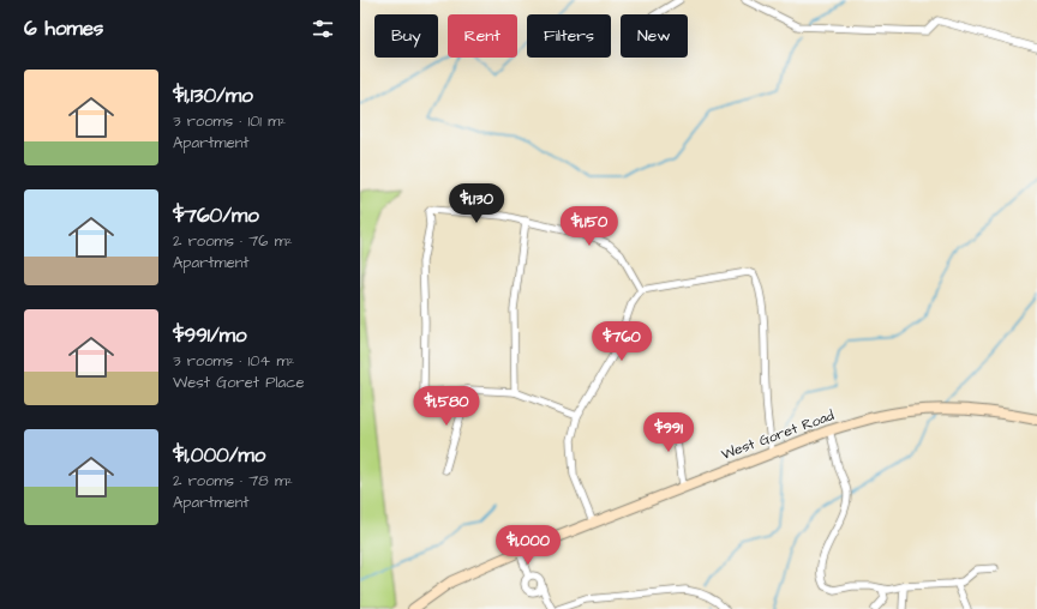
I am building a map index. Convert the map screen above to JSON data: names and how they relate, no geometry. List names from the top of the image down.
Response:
{
  "streets": {
    "street": ["West Goret Road"]
  },
  "page": {
    "heading": "6 homes",
    "chip": [
      "Buy",
      "Rent",
      "Filters",
      "New"
    ],
    "list": [
      {
        "name": "$1,130/mo",
        "note": "3 rooms · 101 m² · Apartment"
      },
      {
        "name": "$760/mo",
        "note": "2 rooms · 76 m² · Apartment"
      },
      {
        "name": "$991/mo",
        "note": "3 rooms · 104 m² · West Goret Place"
      },
      {
        "name": "$1,000/mo",
        "note": "2 rooms · 78 m² · Apartment"
      }
    ],
    "price": [
      "$1,130",
      "$1,150",
      "$760",
      "$1,580",
      "$991",
      "$1,000"
    ]
  }
}
